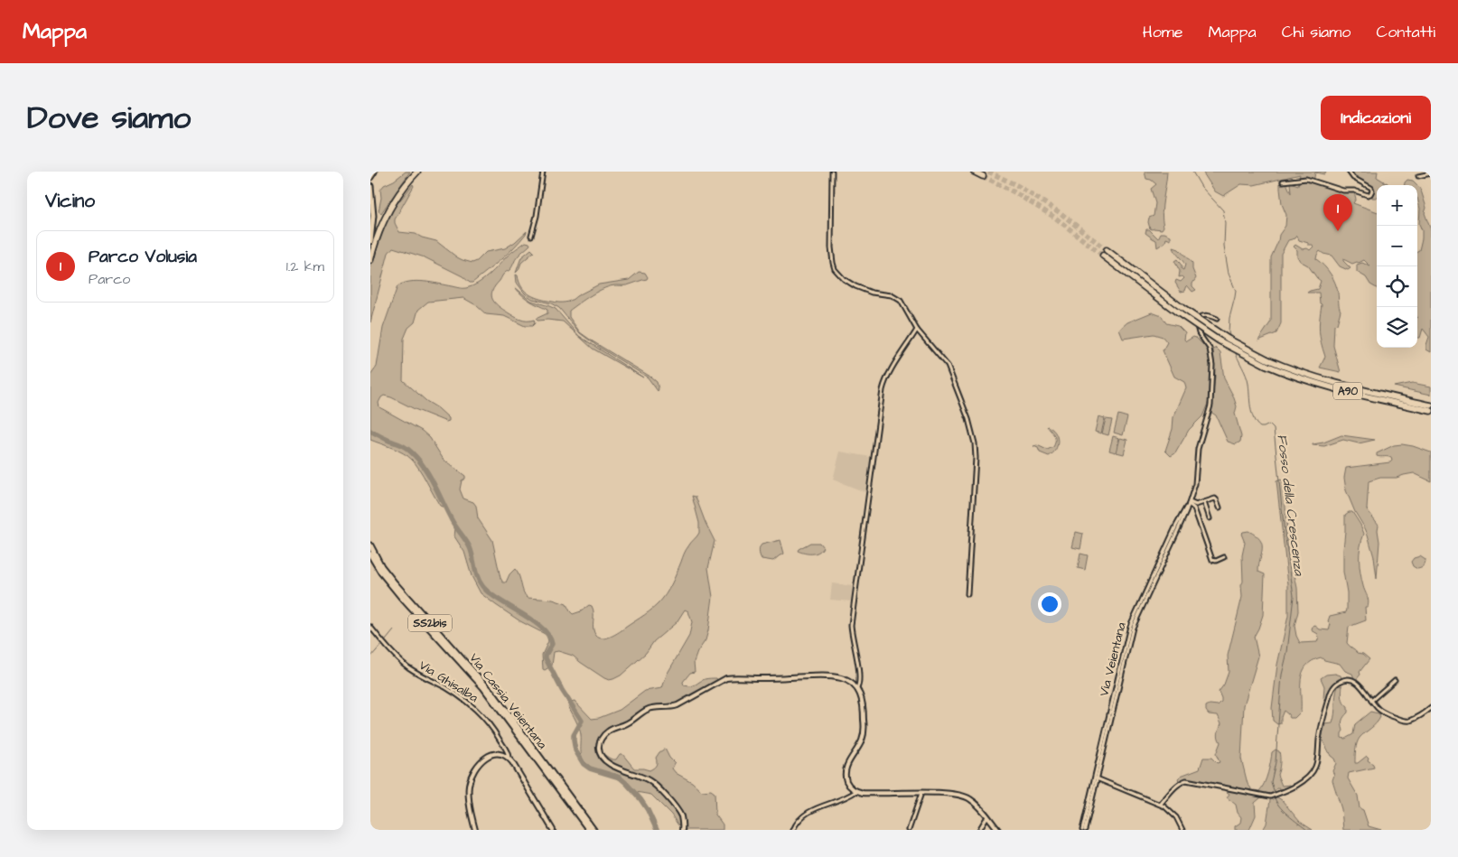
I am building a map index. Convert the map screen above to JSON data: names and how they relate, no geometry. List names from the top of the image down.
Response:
{
  "streets": {
    "highway": ["A90", "SS2bis", "Via Cassia Veientana"],
    "street": ["Via Veientana", "Via Ghisalba"]
  },
  "water": ["Fosso della Crescenza"],
  "page": {
    "header": "Mappa",
    "nav": [
      "Home",
      "Mappa",
      "Chi siamo",
      "Contatti"
    ],
    "title": "Dove siamo",
    "buttons": "Indicazioni",
    "heading": "Vicino",
    "map_buttons": ["+", "−"],
    "pins": "1",
    "list": [
      {
        "mark": "1",
        "name": "Parco Volusia",
        "note": "Parco",
        "value": "1.2 km"
      }
    ]
  }
}
